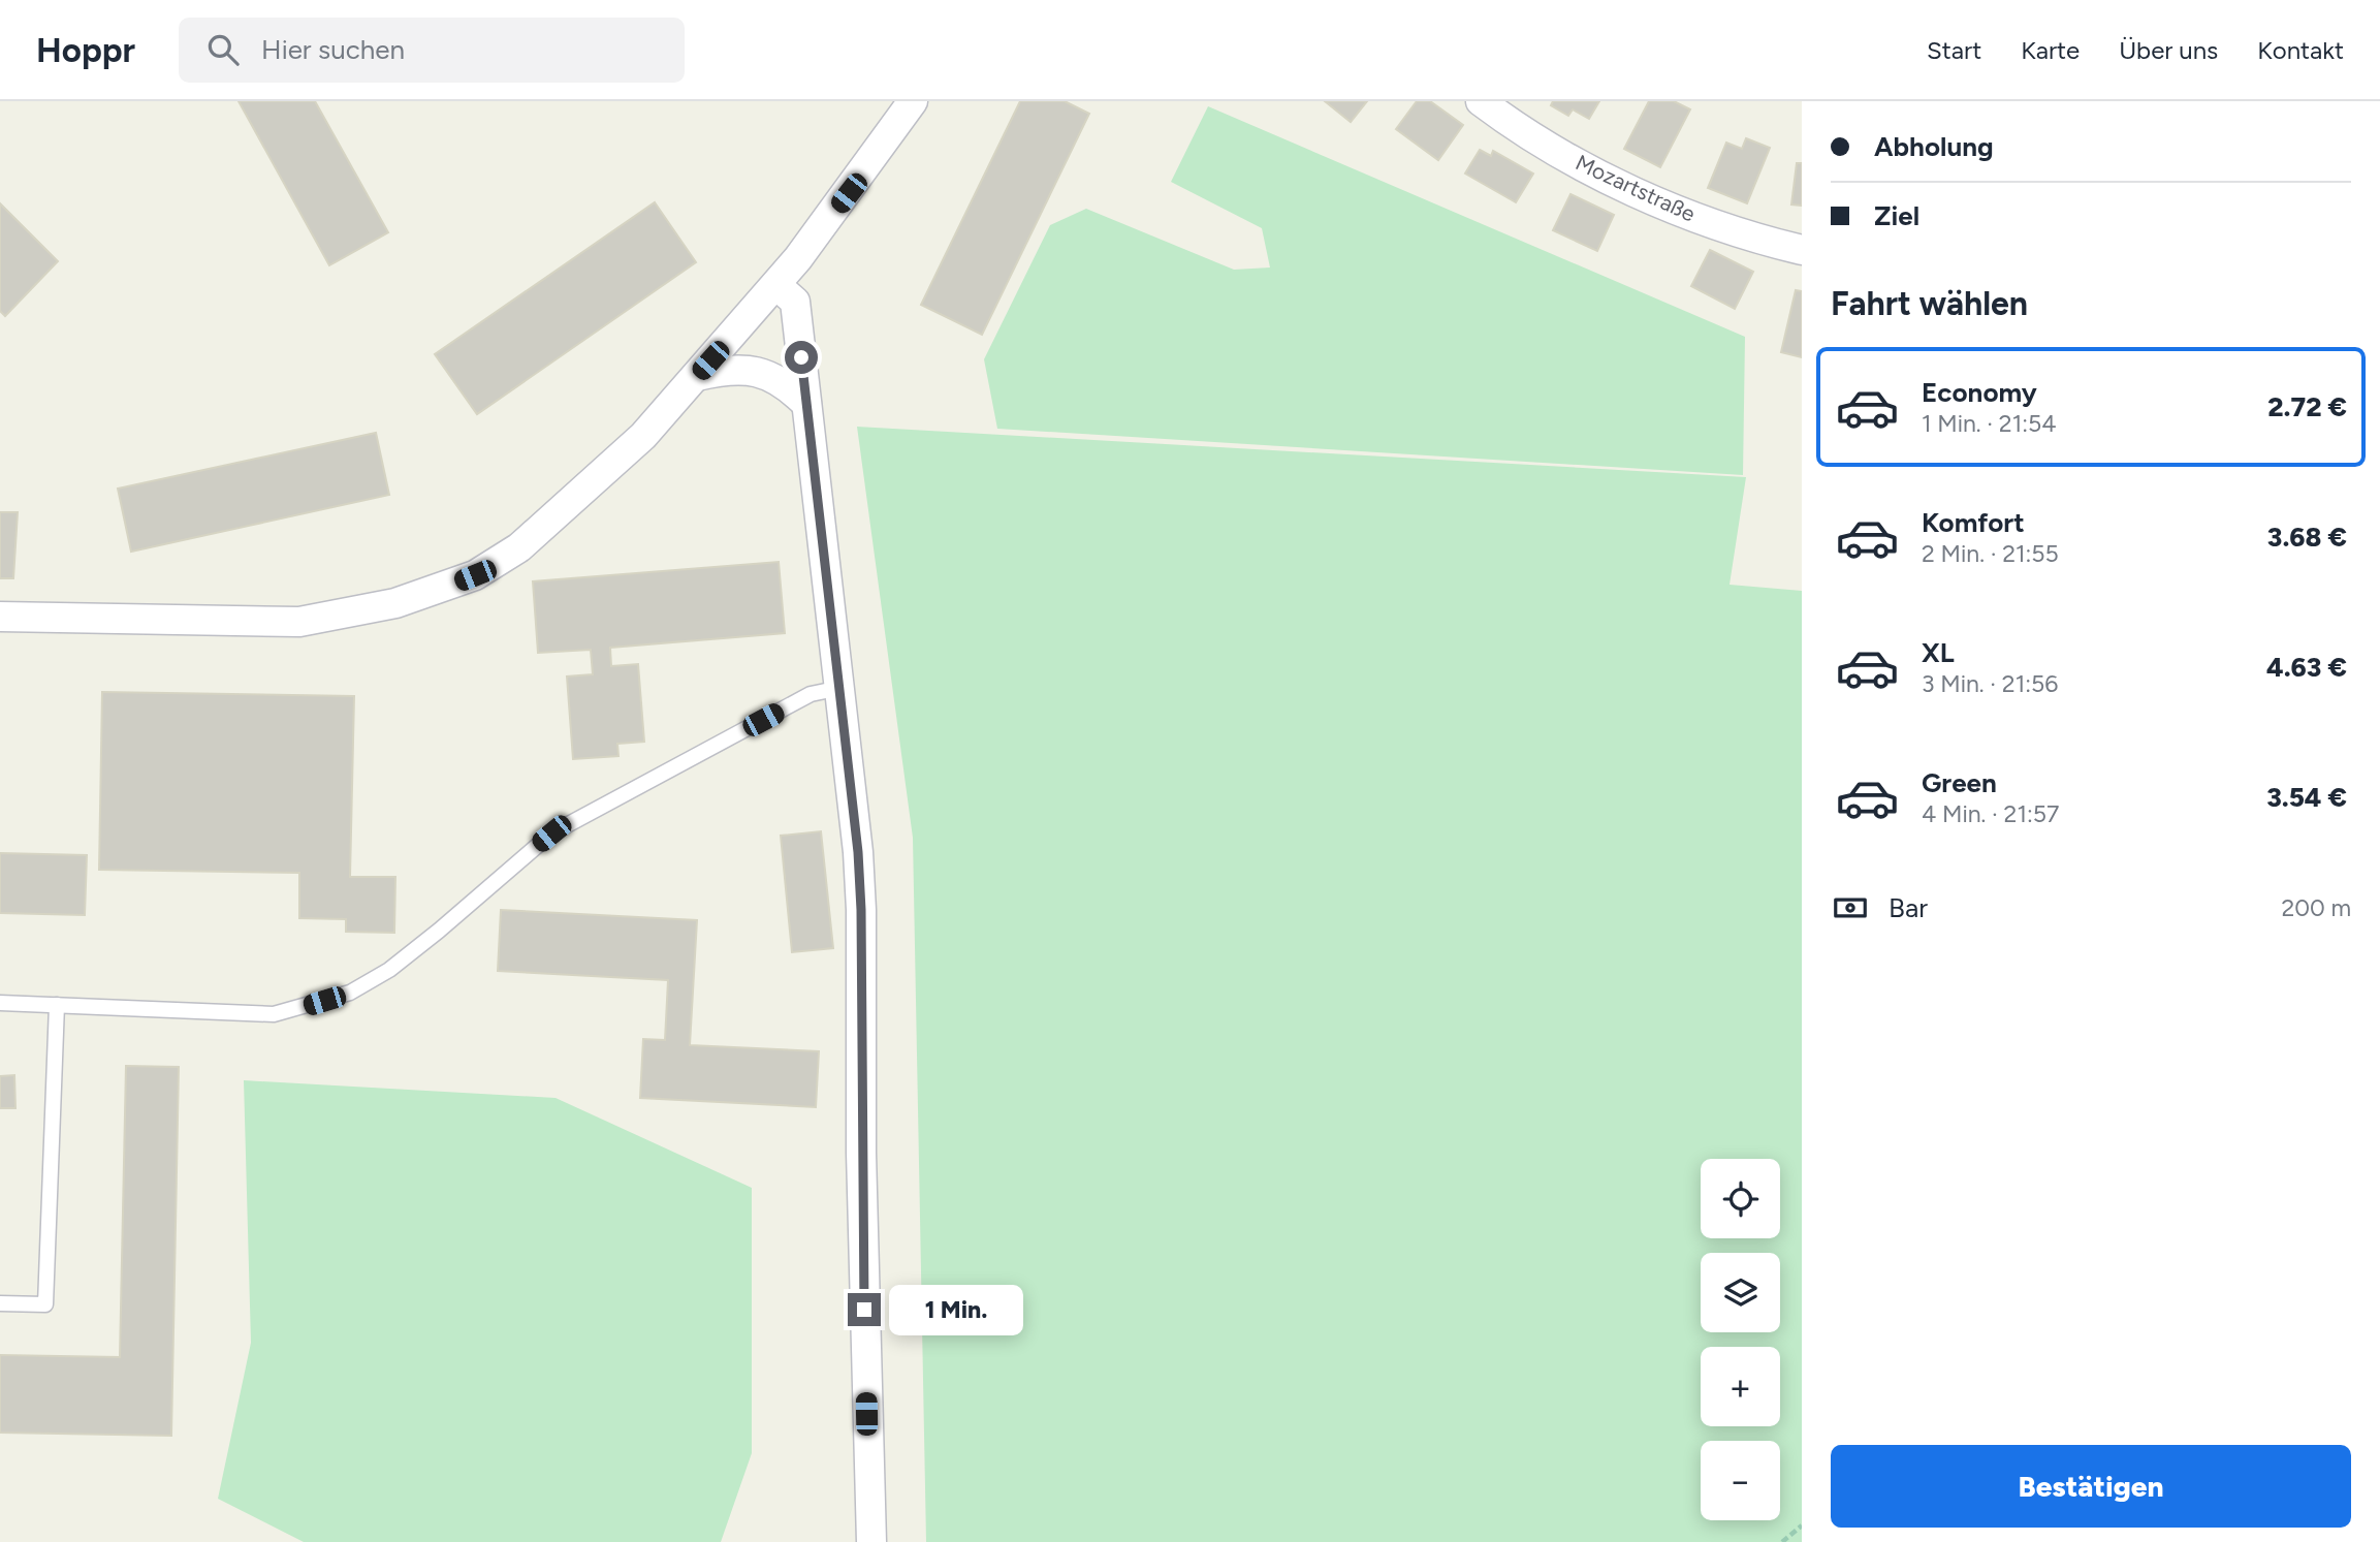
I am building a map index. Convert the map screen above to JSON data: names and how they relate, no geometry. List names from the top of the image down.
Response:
{
  "streets": {
    "street": ["Mozartstraße"]
  },
  "page": {
    "header": "Hoppr",
    "search": "Hier suchen",
    "nav": [
      "Start",
      "Karte",
      "Über uns",
      "Kontakt"
    ],
    "banner": ["Abholung", "Ziel"],
    "heading": "Fahrt wählen",
    "list": [
      {
        "name": "Economy",
        "note": "1 Min. · 21:54",
        "value": "2.72 €"
      },
      {
        "name": "Komfort",
        "note": "2 Min. · 21:55",
        "value": "3.68 €"
      },
      {
        "name": "XL",
        "note": "3 Min. · 21:56",
        "value": "4.63 €"
      },
      {
        "name": "Green",
        "note": "4 Min. · 21:57",
        "value": "3.54 €"
      }
    ],
    "pay": ["Bar", "200 m"],
    "map_buttons": ["+", "−"],
    "bubble": "1 Min.",
    "buttons": "Bestätigen"
  }
}
